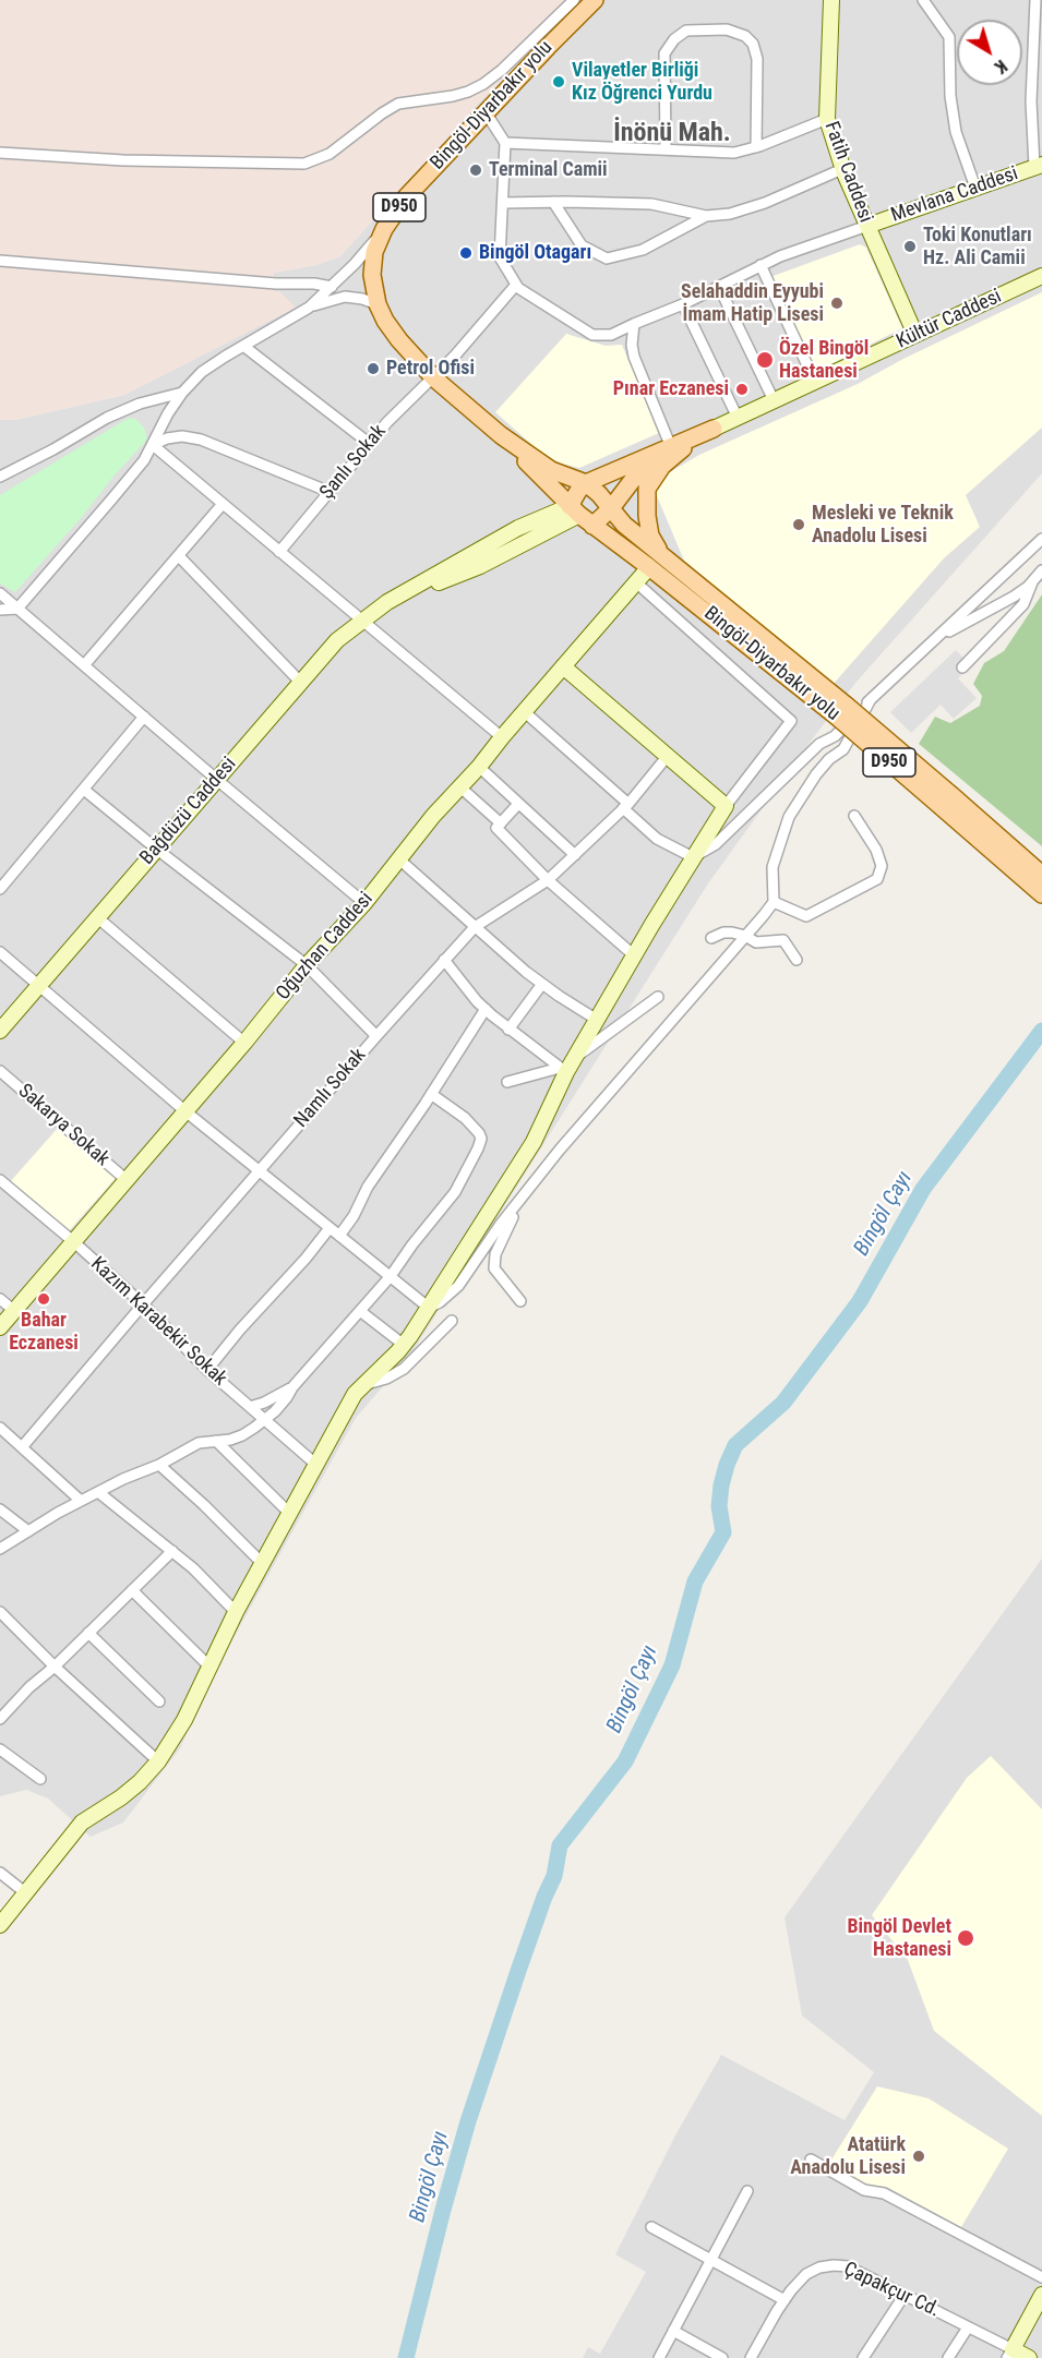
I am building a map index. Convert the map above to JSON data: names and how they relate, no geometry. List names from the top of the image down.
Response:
{
  "streets": {
    "main road": ["Bingöl-Diyarbakır yolu", "D950"],
    "street": [
      "Fatih Caddesi",
      "Mevlana Caddesi",
      "Kültür Caddesi",
      "Şanlı Sokak",
      "Bağdüzü Caddesi",
      "Oğuzhan Caddesi",
      "Namlı Sokak",
      "Sakarya Sokak",
      "Kazım Karabekir Sokak",
      "Çapakçur Cd."
    ]
  },
  "crossings": [
    ["Bingöl-Diyarbakır yolu", "Şanlı Sokak"],
    ["Bingöl-Diyarbakır yolu", "Bağdüzü Caddesi"],
    ["Bingöl-Diyarbakır yolu", "Oğuzhan Caddesi"],
    ["Fatih Caddesi", "Mevlana Caddesi"],
    ["Fatih Caddesi", "Kültür Caddesi"],
    ["Oğuzhan Caddesi", "Sakarya Sokak"],
    ["Oğuzhan Caddesi", "Kazım Karabekir Sokak"],
    ["Namlı Sokak", "Kazım Karabekir Sokak"]
  ],
  "districts": ["İnönü Mah."],
  "water": ["Bingöl Çayı"],
  "places": [
    "Vilayetler Birliği Kız Öğrenci Yurdu",
    "Terminal Camii",
    "Toki Konutları Hz. Ali Camii",
    "Bingöl Otagarı",
    "Selahaddin Eyyubi İmam Hatip Lisesi",
    "Özel Bingöl Hastanesi",
    "Petrol Ofisi",
    "Pınar Eczanesi",
    "Mesleki ve Teknik Anadolu Lisesi",
    "Bahar Eczanesi",
    "Bingöl Devlet Hastanesi",
    "Atatürk Anadolu Lisesi"
  ],
  "north": "bottom right"
}
